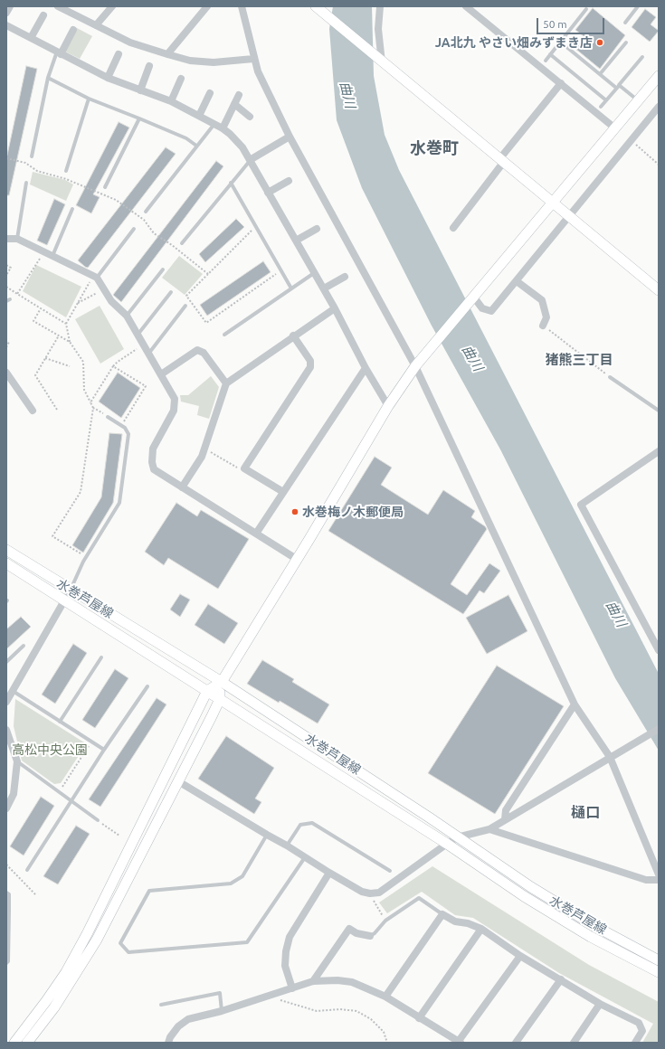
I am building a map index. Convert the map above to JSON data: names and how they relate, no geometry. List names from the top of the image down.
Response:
{
  "streets": {
    "street": ["水巻芦屋線"]
  },
  "districts": ["水巻町", "猪熊三丁目", "樋口"],
  "water": ["曲川"],
  "parks": ["高松中央公園"],
  "places": ["JA北九 やさい畑みずまき店", "水巻梅ノ木郵便局"],
  "scale_bar": "50 m"
}
